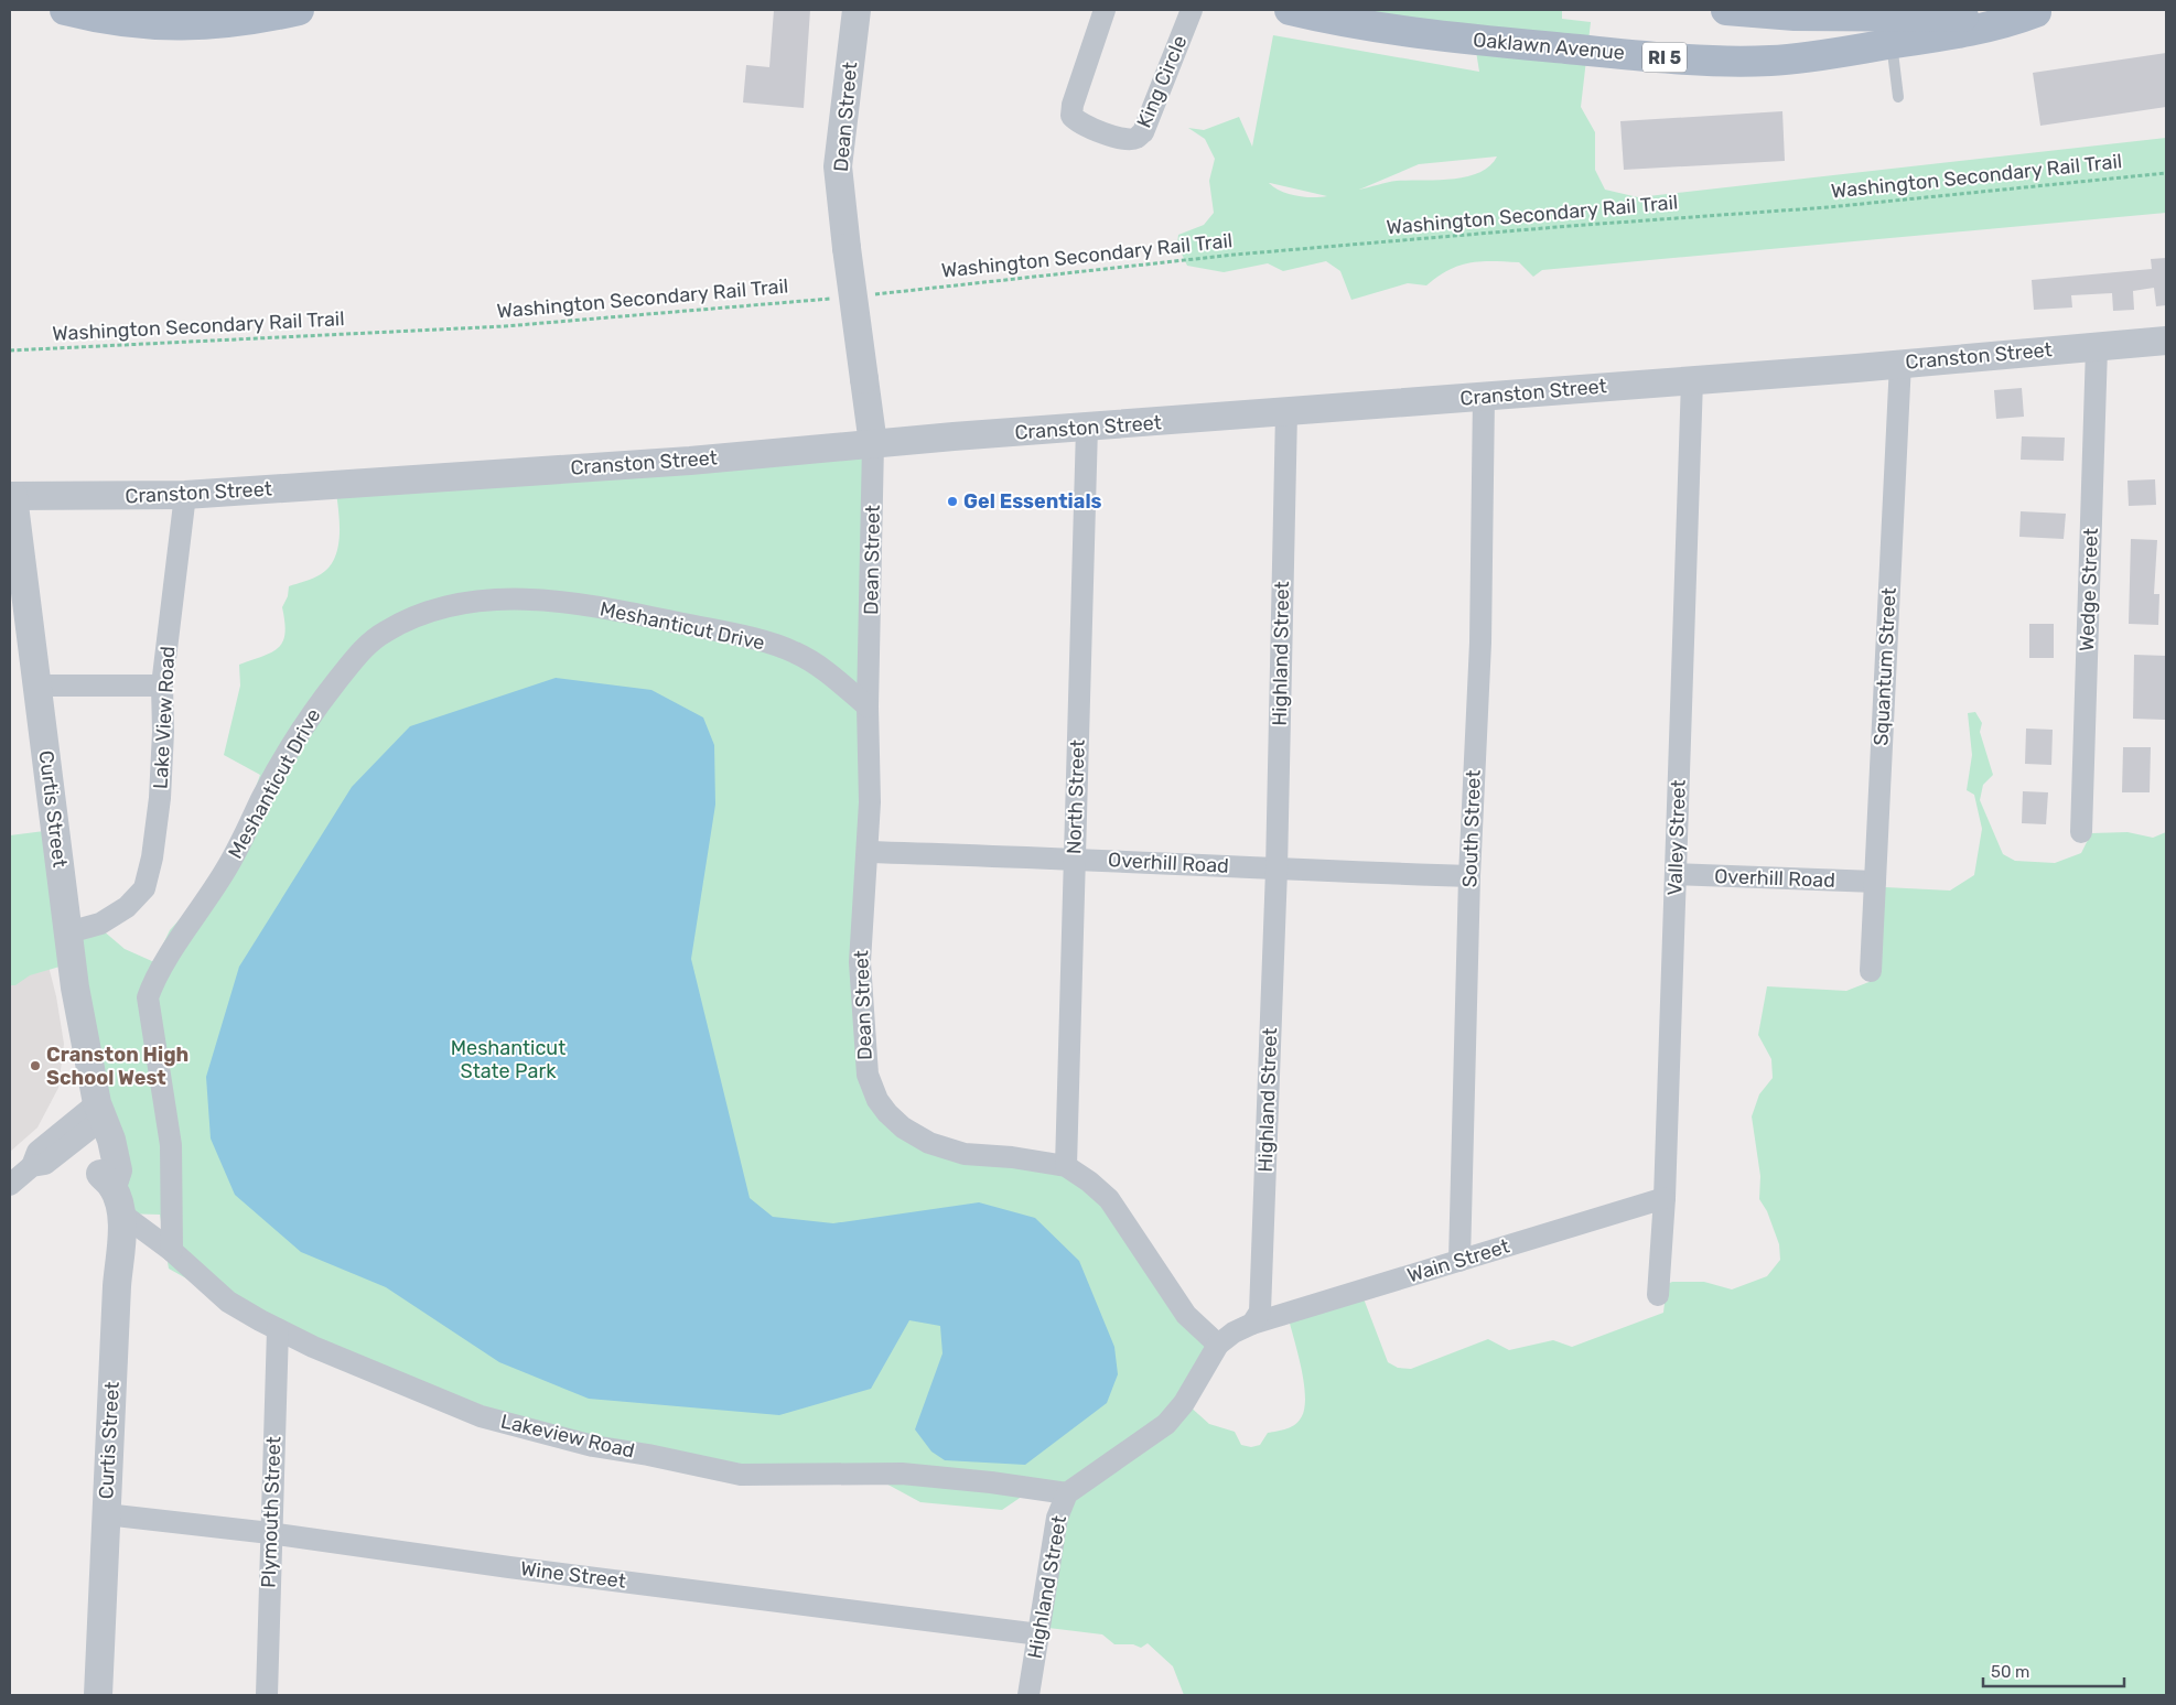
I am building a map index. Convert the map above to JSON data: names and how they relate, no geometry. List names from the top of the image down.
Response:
{
  "streets": {
    "main road": ["Oaklawn Avenue", "RI 5"],
    "street": [
      "King Circle",
      "Dean Street",
      "Cranston Street",
      "Wedge Street",
      "Meshanticut Drive",
      "Highland Street",
      "Squantum Street",
      "Lake View Road",
      "North Street",
      "Curtis Street",
      "South Street",
      "Valley Street",
      "Overhill Road",
      "Wain Street",
      "Lakeview Road",
      "Plymouth Street",
      "Wine Street"
    ],
    "path": ["Washington Secondary Rail Trail"]
  },
  "crossings": [
    ["Dean Street", "Cranston Street"],
    ["Dean Street", "Meshanticut Drive"],
    ["Dean Street", "North Street"],
    ["Dean Street", "Overhill Road"],
    ["Cranston Street", "Wedge Street"],
    ["Cranston Street", "Highland Street"],
    ["Cranston Street", "Squantum Street"],
    ["Cranston Street", "Lake View Road"],
    ["Cranston Street", "North Street"],
    ["Cranston Street", "Curtis Street"],
    ["Cranston Street", "South Street"],
    ["Cranston Street", "Valley Street"],
    ["Meshanticut Drive", "Lakeview Road"],
    ["Highland Street", "Overhill Road"],
    ["Highland Street", "Wain Street"],
    ["Highland Street", "Lakeview Road"],
    ["Highland Street", "Wine Street"],
    ["Squantum Street", "Overhill Road"],
    ["Lake View Road", "Curtis Street"],
    ["North Street", "Overhill Road"],
    ["Curtis Street", "Lakeview Road"],
    ["Curtis Street", "Wine Street"],
    ["South Street", "Overhill Road"],
    ["South Street", "Wain Street"],
    ["Valley Street", "Overhill Road"],
    ["Valley Street", "Wain Street"],
    ["Lakeview Road", "Plymouth Street"],
    ["Plymouth Street", "Wine Street"]
  ],
  "parks": ["Meshanticut State Park"],
  "places": ["Gel Essentials", "Cranston High School West"],
  "scale_bar": "50 m"
}
